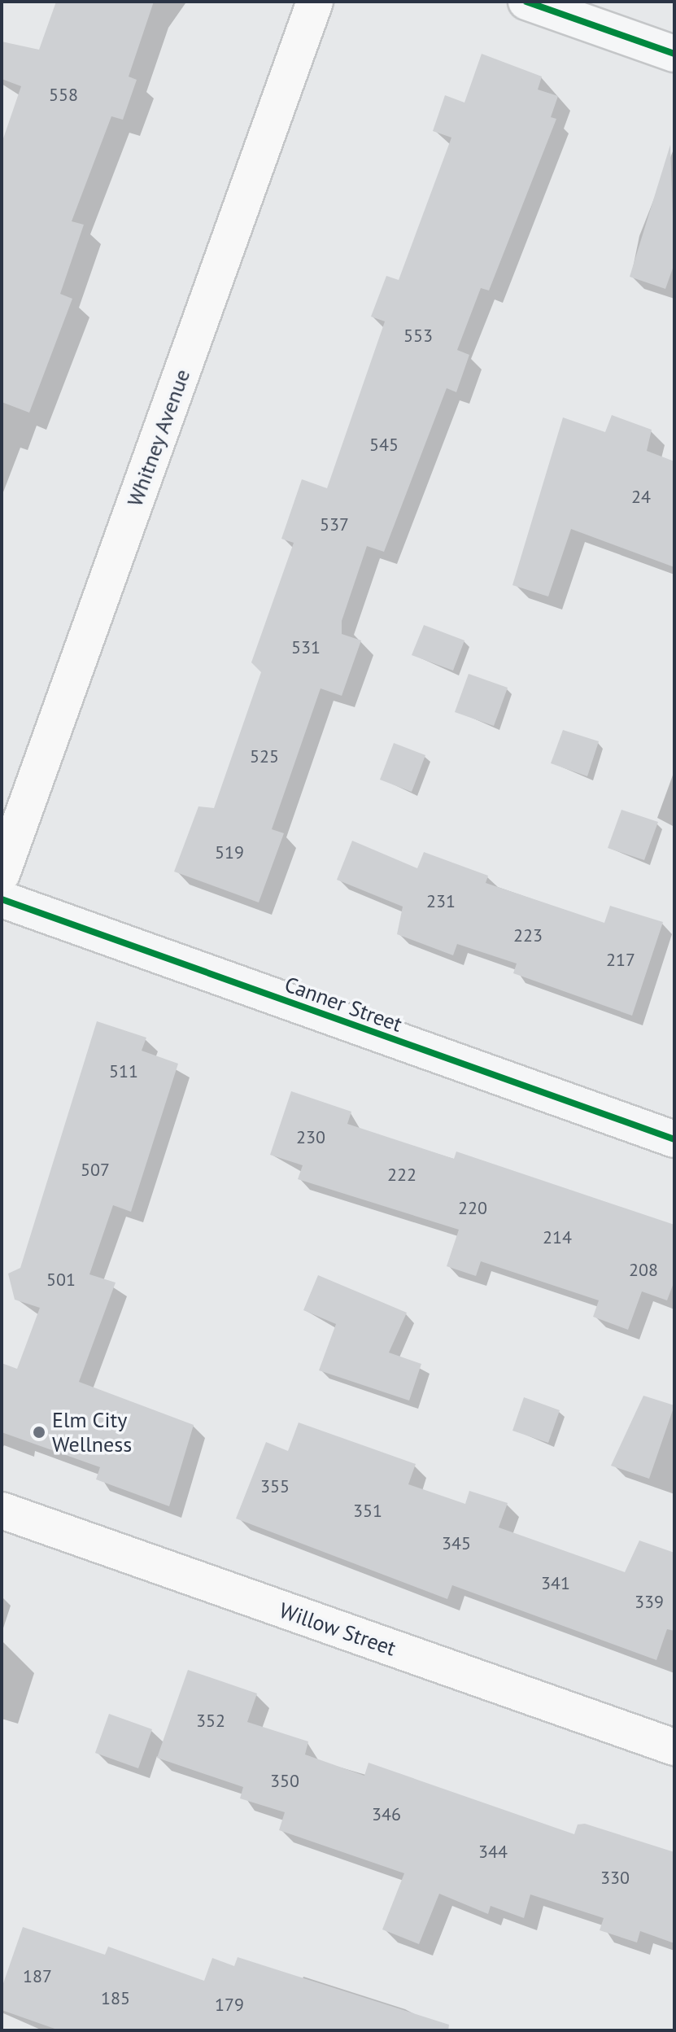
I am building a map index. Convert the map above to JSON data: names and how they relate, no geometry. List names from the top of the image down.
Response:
{
  "streets": {
    "main road": ["Whitney Avenue", "Willow Street"],
    "street": ["Canner Street"]
  },
  "places": ["Elm City Wellness"],
  "house_numbers": [
    "558",
    "553",
    "545",
    "24",
    "537",
    "531",
    "525",
    "519",
    "231",
    "223",
    "217",
    "511",
    "230",
    "507",
    "222",
    "220",
    "214",
    "208",
    "501",
    "355",
    "351",
    "345",
    "341",
    "339",
    "352",
    "350",
    "346",
    "344",
    "330",
    "187",
    "185",
    "179"
  ]
}
